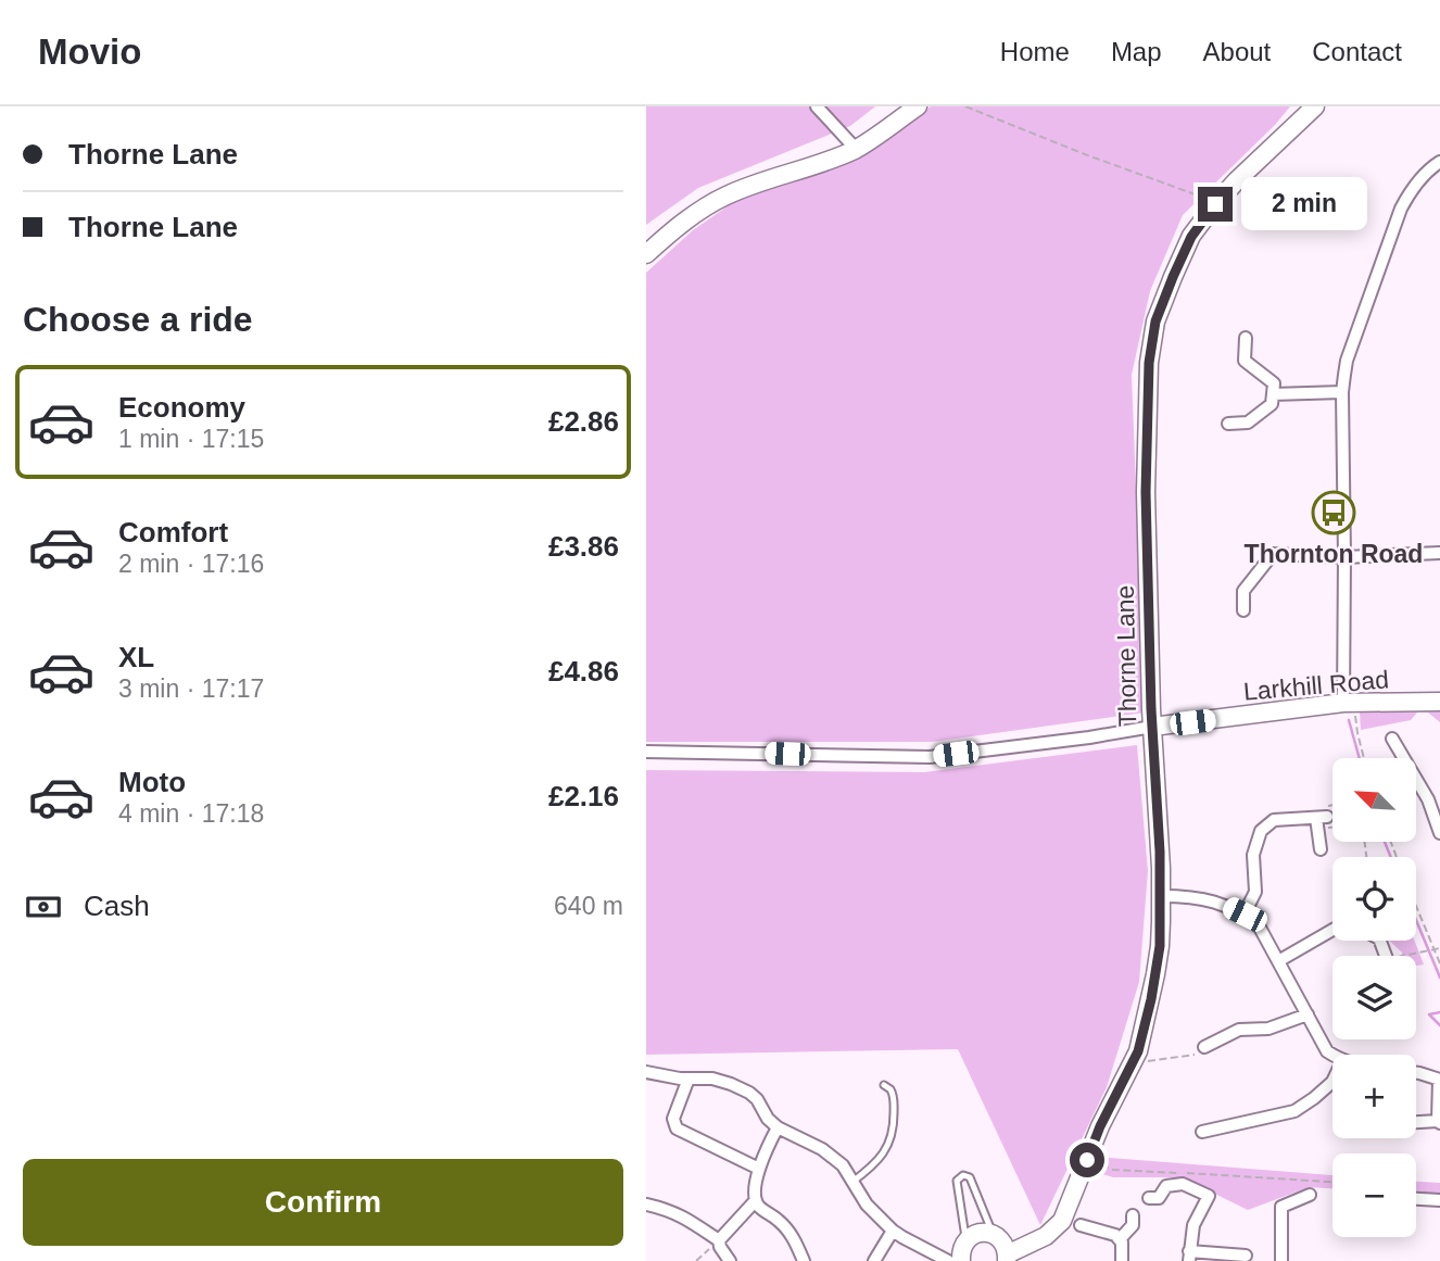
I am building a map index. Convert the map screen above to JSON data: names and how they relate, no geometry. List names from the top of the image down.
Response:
{
  "streets": {
    "street": ["Thorne Lane", "Larkhill Road"]
  },
  "crossings": [
    ["Thorne Lane", "Larkhill Road"]
  ],
  "places": {
    "bus stop": ["Thornton Road"]
  },
  "north": "top left",
  "page": {
    "header": "Movio",
    "nav": [
      "Home",
      "Map",
      "About",
      "Contact"
    ],
    "banner": ["Thorne Lane", "Thorne Lane"],
    "bubble": "2 min",
    "heading": "Choose a ride",
    "list": [
      {
        "name": "Economy",
        "note": "1 min · 17:15",
        "value": "£2.86"
      },
      {
        "name": "Comfort",
        "note": "2 min · 17:16",
        "value": "£3.86"
      },
      {
        "name": "XL",
        "note": "3 min · 17:17",
        "value": "£4.86"
      },
      {
        "name": "Moto",
        "note": "4 min · 17:18",
        "value": "£2.16"
      }
    ],
    "map_buttons": ["+", "−"],
    "pay": ["Cash", "640 m"],
    "buttons": "Confirm"
  }
}
